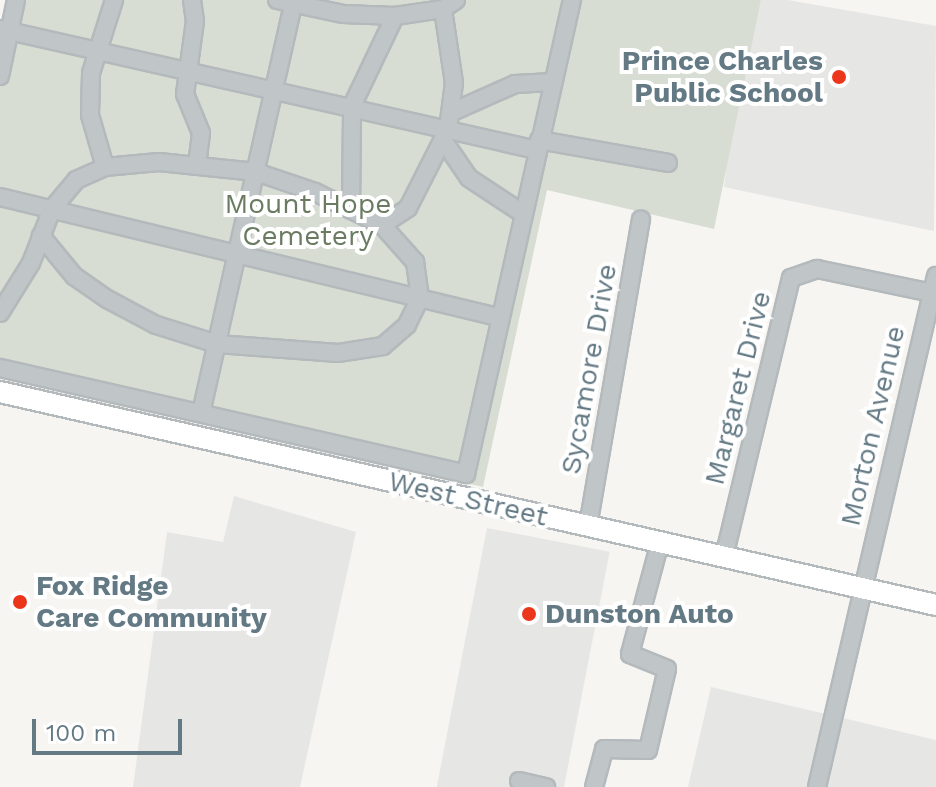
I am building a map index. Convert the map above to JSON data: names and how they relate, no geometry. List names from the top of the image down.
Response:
{
  "streets": {
    "main road": ["West Street"],
    "street": ["Sycamore Drive", "Margaret Drive", "Morton Avenue"]
  },
  "crossings": [
    ["Sycamore Drive", "West Street"],
    ["Margaret Drive", "Morton Avenue"],
    ["Margaret Drive", "West Street"],
    ["Morton Avenue", "West Street"]
  ],
  "parks": ["Mount Hope Cemetery"],
  "places": ["Prince Charles Public School", "Fox Ridge Care Community", "Dunston Auto"],
  "scale_bar": "100 m"
}
